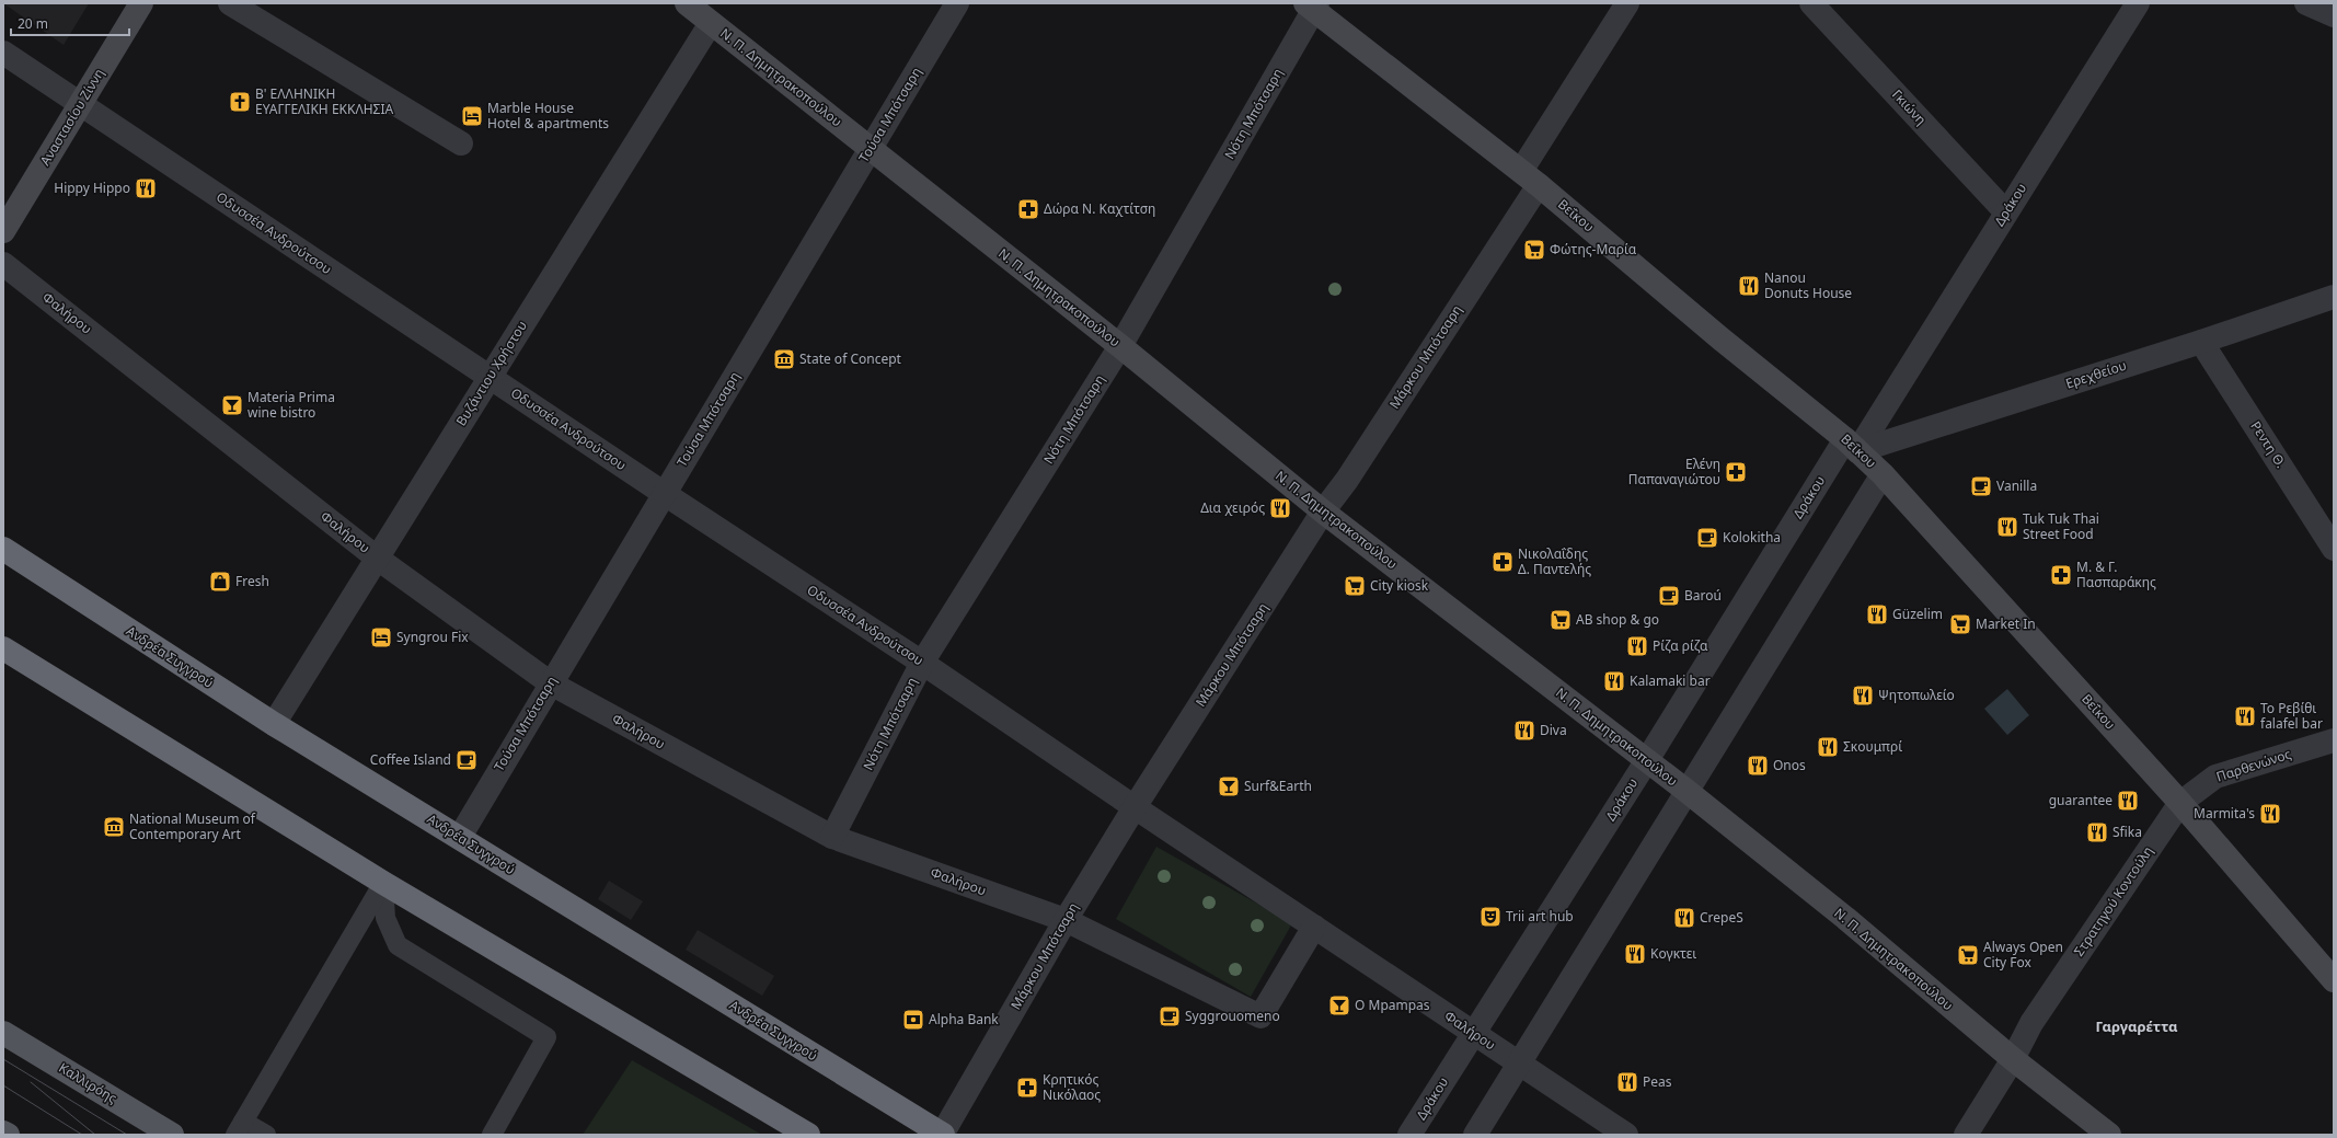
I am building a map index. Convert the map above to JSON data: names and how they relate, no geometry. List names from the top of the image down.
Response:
{
  "streets": {
    "highway": ["Ανδρέα Συγγρού"],
    "main road": ["Καλλιρόης"],
    "street": [
      "Ν. Π. Δημητρακοπούλου",
      "Γκιώνη",
      "Νότη Μπότσαρη",
      "Τούσα Μπότσαρη",
      "Αναστασίου Ζίννη",
      "Δράκου",
      "Βεΐκου",
      "Οδυσσέα Ανδρούτσου",
      "Φαλήρου",
      "Μάρκου Μπότσαρη",
      "Βυζάντιου Χρήστου",
      "Ερεχθείου",
      "Ρεντη Θ.",
      "Παρθενώνος",
      "Στρατηγού Κοντούλη"
    ]
  },
  "crossings": [
    ["Ν. Π. Δημητρακοπούλου", "Νότη Μπότσαρη"],
    ["Ν. Π. Δημητρακοπούλου", "Τούσα Μπότσαρη"],
    ["Ν. Π. Δημητρακοπούλου", "Δράκου"],
    ["Ν. Π. Δημητρακοπούλου", "Μάρκου Μπότσαρη"],
    ["Ν. Π. Δημητρακοπούλου", "Βυζάντιου Χρήστου"],
    ["Ν. Π. Δημητρακοπούλου", "Στρατηγού Κοντούλη"],
    ["Γκιώνη", "Δράκου"],
    ["Νότη Μπότσαρη", "Βεΐκου"],
    ["Νότη Μπότσαρη", "Οδυσσέα Ανδρούτσου"],
    ["Νότη Μπότσαρη", "Φαλήρου"],
    ["Τούσα Μπότσαρη", "Οδυσσέα Ανδρούτσου"],
    ["Τούσα Μπότσαρη", "Φαλήρου"],
    ["Τούσα Μπότσαρη", "Ανδρέα Συγγρού"],
    ["Αναστασίου Ζίννη", "Οδυσσέα Ανδρούτσου"],
    ["Δράκου", "Βεΐκου"],
    ["Δράκου", "Φαλήρου"],
    ["Δράκου", "Ερεχθείου"],
    ["Βεΐκου", "Μάρκου Μπότσαρη"],
    ["Βεΐκου", "Ερεχθείου"],
    ["Βεΐκου", "Παρθενώνος"],
    ["Βεΐκου", "Στρατηγού Κοντούλη"],
    ["Οδυσσέα Ανδρούτσου", "Φαλήρου"],
    ["Οδυσσέα Ανδρούτσου", "Μάρκου Μπότσαρη"],
    ["Οδυσσέα Ανδρούτσου", "Βυζάντιου Χρήστου"],
    ["Φαλήρου", "Μάρκου Μπότσαρη"],
    ["Φαλήρου", "Βυζάντιου Χρήστου"],
    ["Μάρκου Μπότσαρη", "Ανδρέα Συγγρού"],
    ["Βυζάντιου Χρήστου", "Ανδρέα Συγγρού"],
    ["Ερεχθείου", "Ρεντη Θ."],
    ["Παρθενώνος", "Στρατηγού Κοντούλη"]
  ],
  "districts": ["Γαργαρέττα"],
  "places": {
    "church": ["Β' ΕΛΛΗΝΙΚΗ ΕΥΑΓΓΕΛΙΚΗ ΕΚΚΛΗΣΙΑ"],
    "hotel": ["Marble House Hotel & apartments", "Syngrou Fix"],
    "restaurant": [
      "Hippy Hippo",
      "Nanou Donuts House",
      "Δια χειρός",
      "Tuk Tuk Thai Street Food",
      "Güzelim",
      "Ρίζα ρίζα",
      "Kalamaki bar",
      "Ψητοπωλείο",
      "Το Ρεβίθι falafel bar",
      "Diva",
      "Σκουμπρί",
      "Onos",
      "guarantee",
      "Marmita's",
      "Sfika",
      "CrepeS",
      "Κογκτει",
      "Peas"
    ],
    "pharmacy": [
      "Δώρα Ν. Καχτίτση",
      "Ελένη Παπαναγιώτου",
      "Νικολαΐδης Δ. Παντελής",
      "Μ. & Γ. Πασπαράκης",
      "Κρητικός Νικόλαος"
    ],
    "supermarket": [
      "Φώτης-Μαρία",
      "City kiosk",
      "AB shop & go",
      "Market In",
      "Always Open City Fox"
    ],
    "museum": ["State of Concept", "National Museum of Contemporary Art"],
    "bar": ["Materia Prima wine bistro", "Surf&Earth", "O Mpampas"],
    "cafe": [
      "Vanilla",
      "Kolokitha",
      "Baroú",
      "Coffee Island",
      "Syggrouomeno"
    ],
    "shop": ["Fresh"],
    "theatre": ["Trii art hub"],
    "bank": ["Alpha Bank"]
  },
  "scale_bar": "20 m"
}
